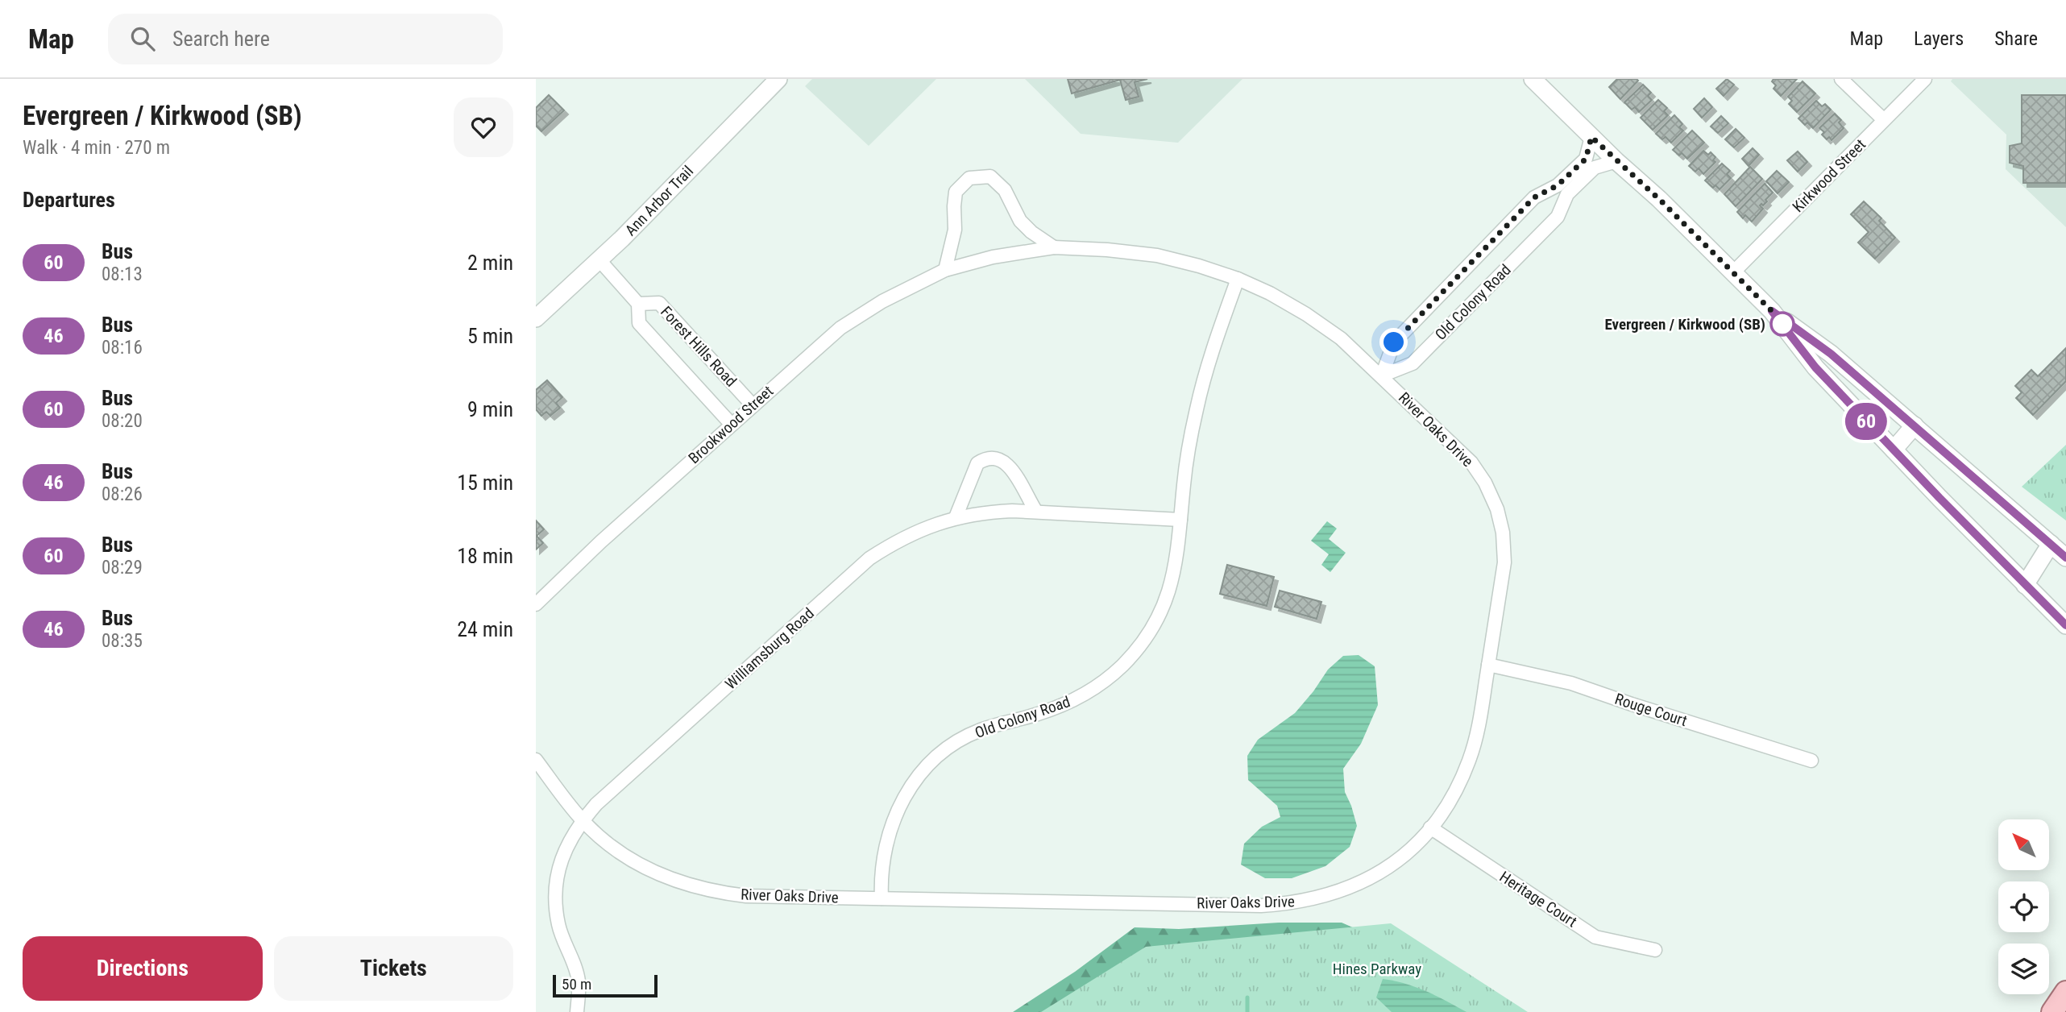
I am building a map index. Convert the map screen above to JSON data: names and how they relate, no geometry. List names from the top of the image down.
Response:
{
  "streets": {
    "street": [
      "Kirkwood Street",
      "Ann Arbor Trail",
      "Old Colony Road",
      "Forest Hills Road",
      "Brookwood Street",
      "River Oaks Drive",
      "Williamsburg Road",
      "Rouge Court",
      "Heritage Court"
    ]
  },
  "crossings": [
    ["Ann Arbor Trail", "Forest Hills Road"],
    ["Old Colony Road", "Brookwood Street"],
    ["Old Colony Road", "River Oaks Drive"],
    ["Old Colony Road", "Williamsburg Road"],
    ["Forest Hills Road", "Brookwood Street"],
    ["Brookwood Street", "River Oaks Drive"],
    ["River Oaks Drive", "Williamsburg Road"],
    ["River Oaks Drive", "Rouge Court"],
    ["River Oaks Drive", "Heritage Court"]
  ],
  "parks": ["Hines Parkway"],
  "places": ["Evergreen / Kirkwood (SB)"],
  "lines": ["bus line 60"],
  "scale_bar": "50 m",
  "north": "top left",
  "page": {
    "header": "Map",
    "search": "Search here",
    "nav": ["Map", "Layers", "Share"],
    "heading": [
      ["Evergreen / Kirkwood (SB)", "Walk · 4 min · 270 m"],
      "Departures"
    ],
    "on_map": "60",
    "list": [
      {
        "mark": "60",
        "name": "Bus",
        "note": "08:13",
        "value": "2 min"
      },
      {
        "mark": "46",
        "name": "Bus",
        "note": "08:16",
        "value": "5 min"
      },
      {
        "mark": "60",
        "name": "Bus",
        "note": "08:20",
        "value": "9 min"
      },
      {
        "mark": "46",
        "name": "Bus",
        "note": "08:26",
        "value": "15 min"
      },
      {
        "mark": "60",
        "name": "Bus",
        "note": "08:29",
        "value": "18 min"
      },
      {
        "mark": "46",
        "name": "Bus",
        "note": "08:35",
        "value": "24 min"
      }
    ],
    "buttons": ["Directions", "Tickets"],
    "scale": "50 m"
  }
}
